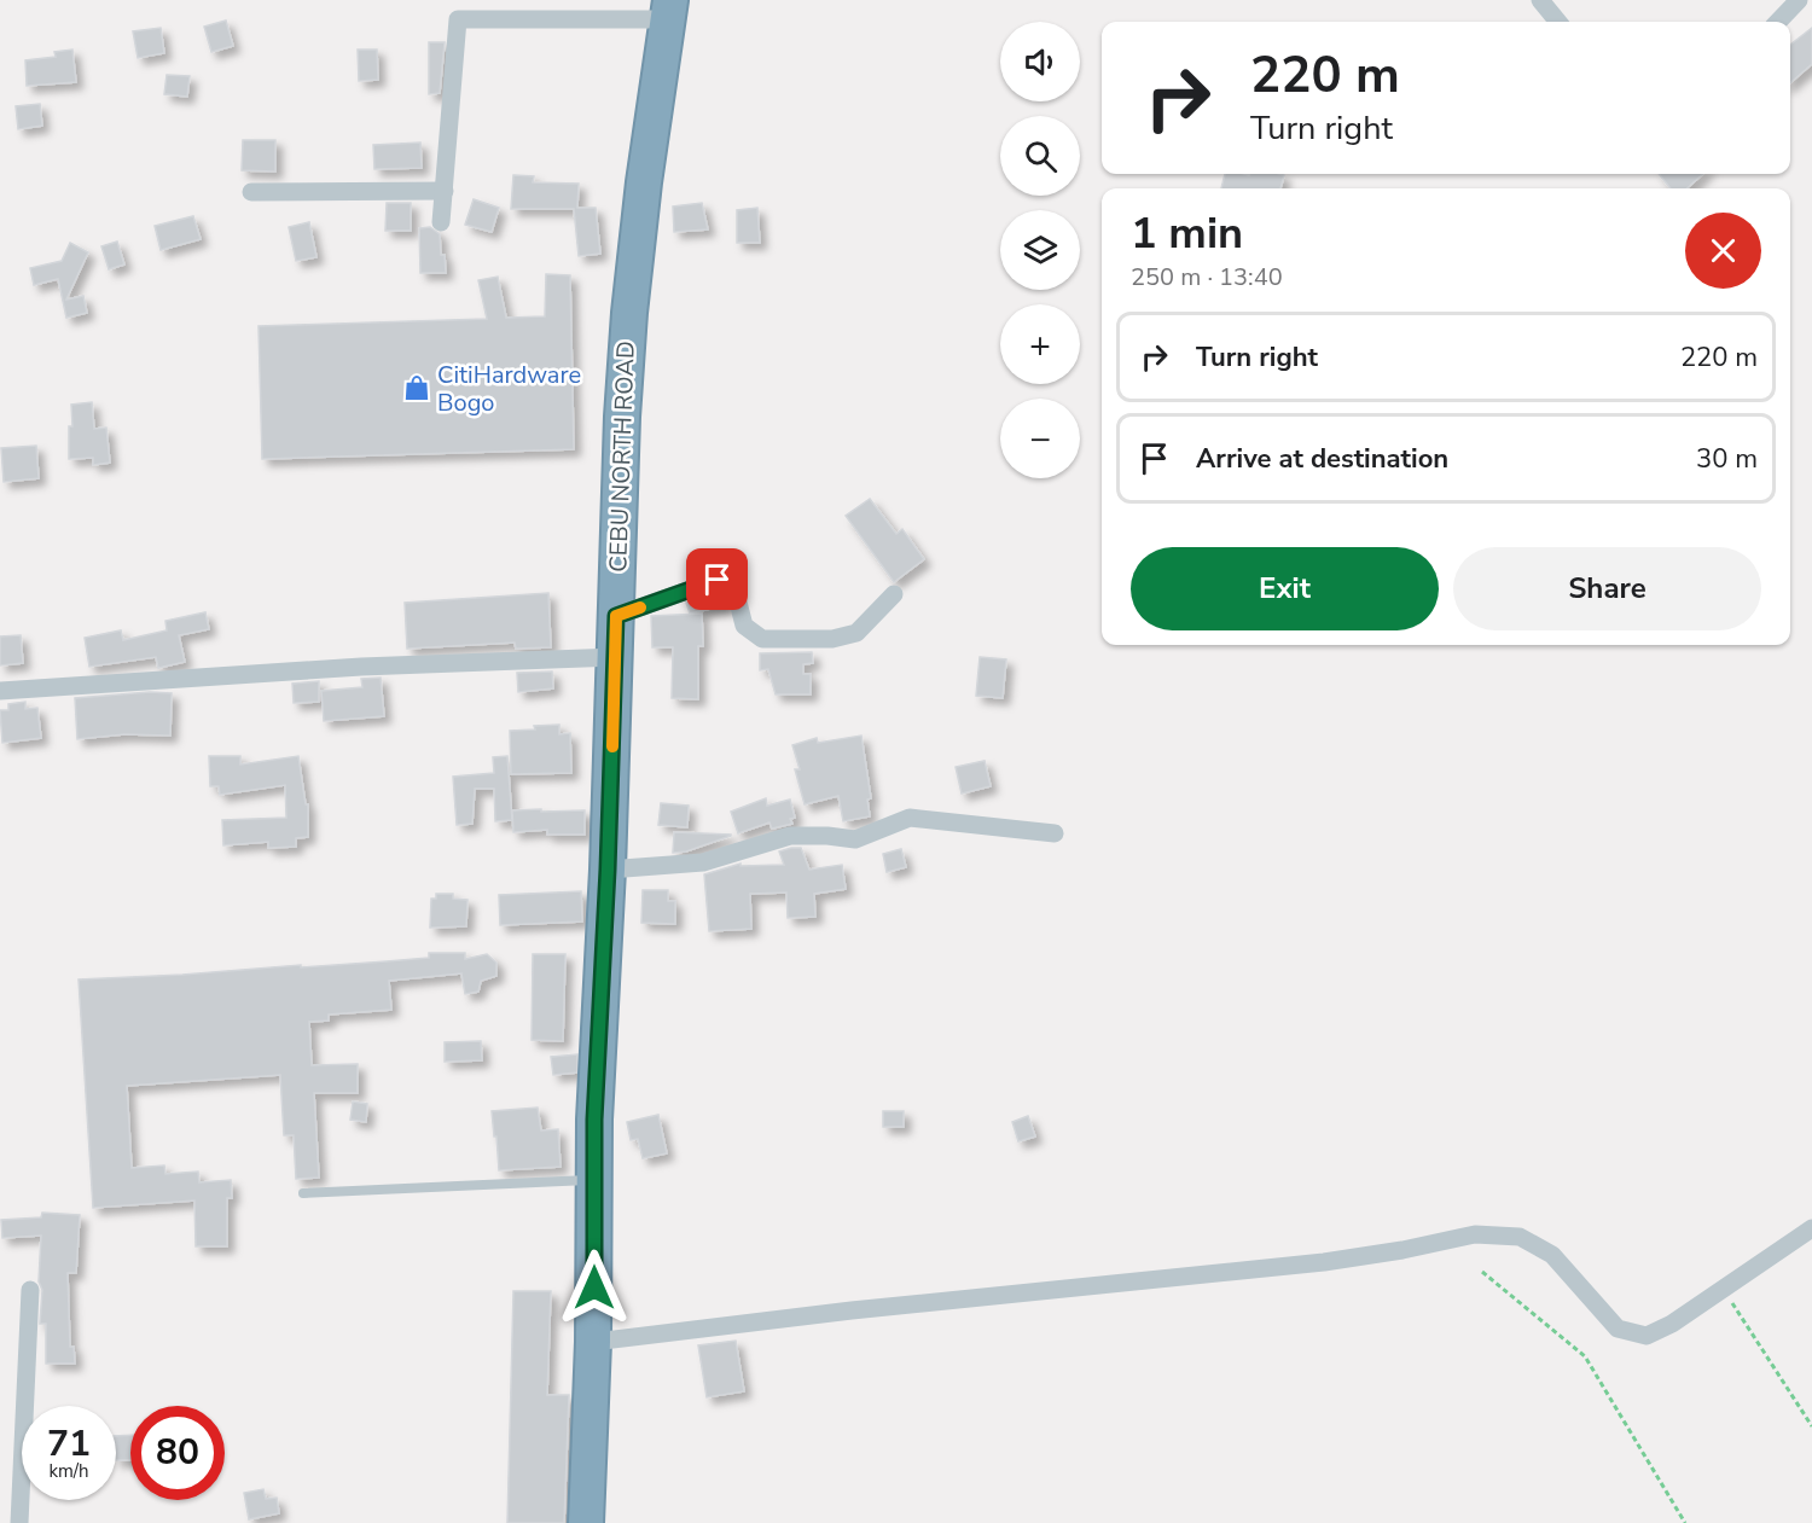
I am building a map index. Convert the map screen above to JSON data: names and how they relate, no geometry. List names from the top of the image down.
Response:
{
  "streets": {
    "highway": ["CEBU NORTH ROAD"]
  },
  "places": {
    "shop": ["CitiHardware Bogo"]
  },
  "page": {
    "map_buttons": ["+", "−"],
    "turn": ["220 m", "Turn right"],
    "heading": ["1 min", "250 m · 13:40"],
    "list": [
      {
        "name": "Turn right",
        "value": "220 m"
      },
      {
        "name": "Arrive at destination",
        "value": "30 m"
      }
    ],
    "buttons": ["Exit", "Share"],
    "speed": "71 km/h",
    "limit": "80"
  }
}
